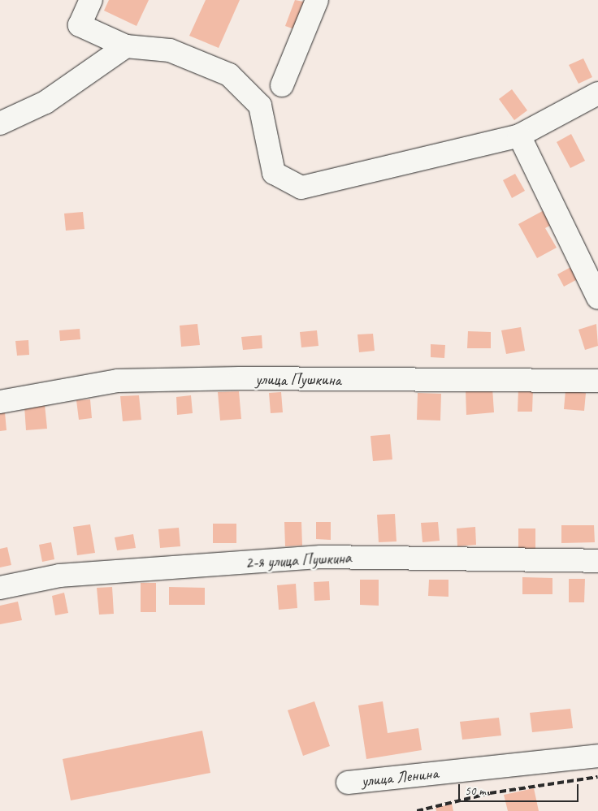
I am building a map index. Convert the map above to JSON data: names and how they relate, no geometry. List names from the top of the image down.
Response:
{
  "streets": {
    "street": ["улица Пушкина", "2-я улица Пушкина", "улица Ленина"]
  },
  "scale_bar": "50 m"
}
